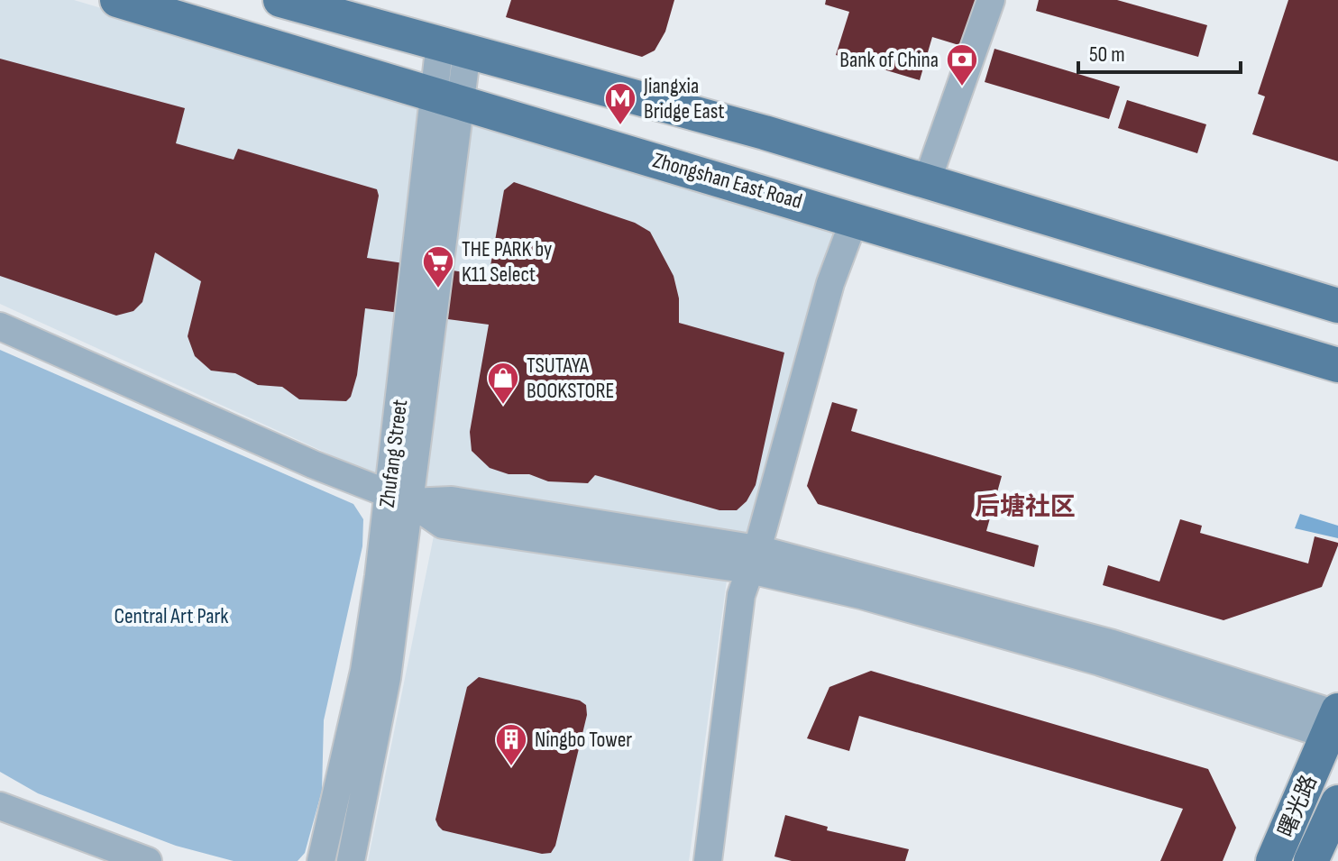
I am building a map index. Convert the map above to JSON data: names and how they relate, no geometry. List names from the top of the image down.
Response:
{
  "streets": {
    "main road": ["Zhongshan East Road", "曙光路"],
    "street": ["Zhufang Street"]
  },
  "crossings": [
    ["Zhongshan East Road", "Zhufang Street"]
  ],
  "districts": ["后塘社区"],
  "parks": ["Central Art Park"],
  "places": {
    "bank": ["Bank of China"],
    "metro station": ["Jiangxia Bridge East"],
    "supermarket": ["THE PARK by K11 Select"],
    "shop": ["TSUTAYA BOOKSTORE"],
    "building": ["Ningbo Tower"]
  },
  "scale_bar": "50 m"
}
